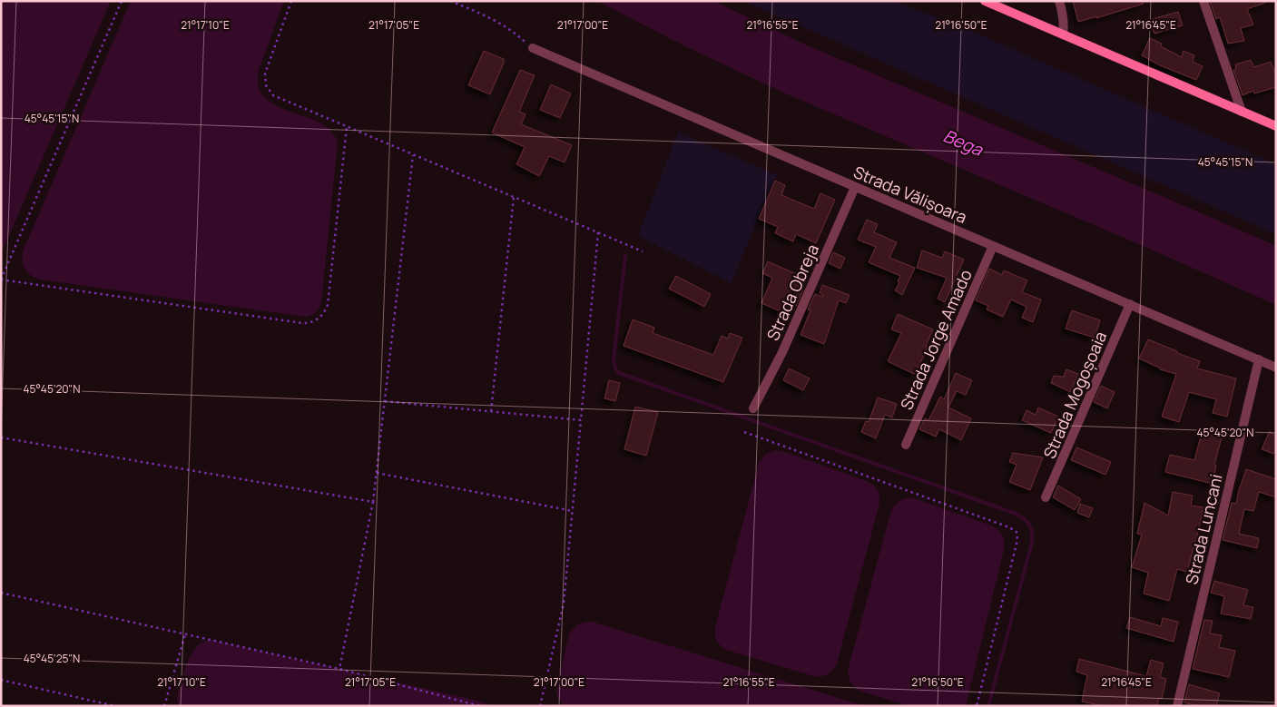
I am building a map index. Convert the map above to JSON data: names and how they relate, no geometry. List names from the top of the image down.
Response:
{
  "streets": {
    "street": [
      "Strada Vălișoara",
      "Strada Obreja",
      "Strada Jorge Amado",
      "Strada Mogoșoaia",
      "Strada Luncani"
    ]
  },
  "crossings": [
    ["Strada Vălișoara", "Strada Obreja"],
    ["Strada Vălișoara", "Strada Jorge Amado"],
    ["Strada Vălișoara", "Strada Mogoșoaia"],
    ["Strada Vălișoara", "Strada Luncani"]
  ],
  "water": ["Bega"],
  "coordinates": [
    "21°17'10\"E",
    "21°17'05\"E",
    "21°17'00\"E",
    "21°16'55\"E",
    "21°16'50\"E",
    "21°16'45\"E",
    "45°45'15\"N",
    "45°45'20\"N",
    "45°45'25\"N"
  ]
}
